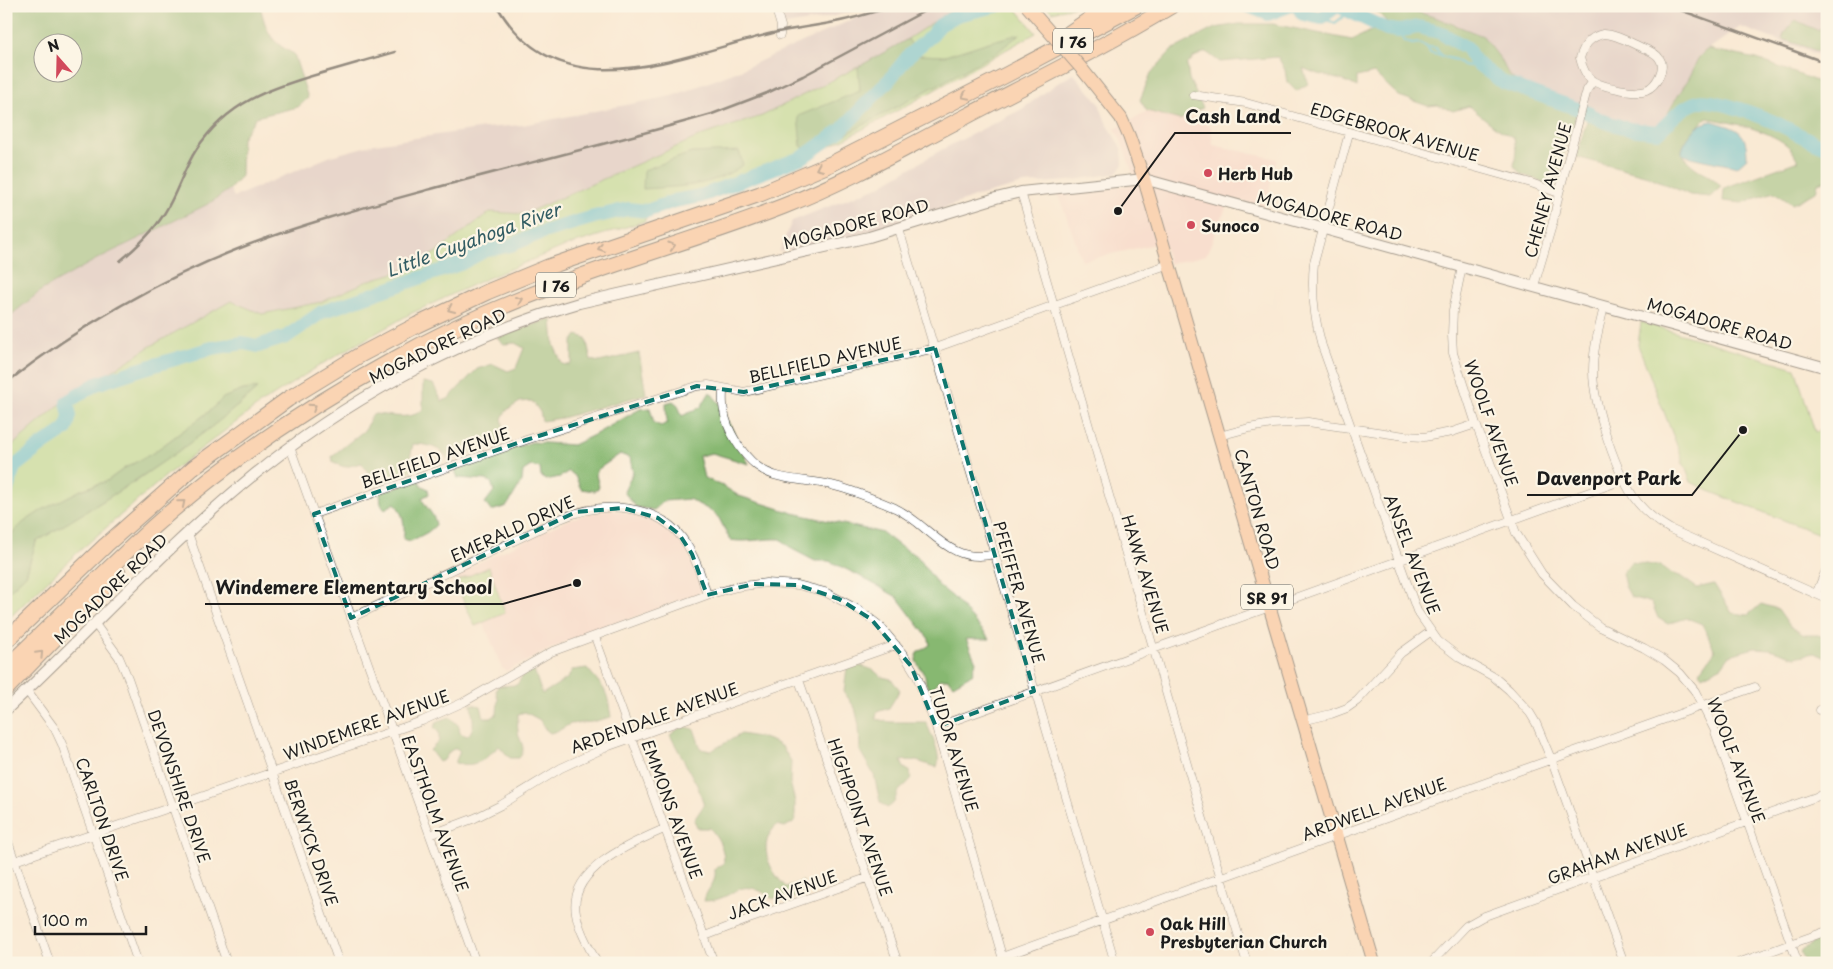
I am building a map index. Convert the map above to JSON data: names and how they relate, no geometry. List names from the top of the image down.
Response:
{
  "streets": {
    "highway": ["I 76"],
    "main road": ["CANTON ROAD", "SR 91"],
    "street": [
      "EDGEBROOK AVENUE",
      "CHENEY AVENUE",
      "MOGADORE ROAD",
      "BELLFIELD AVENUE",
      "WOOLF AVENUE",
      "EMERALD DRIVE",
      "ANSEL AVENUE",
      "HAWK AVENUE",
      "PFEIFFER AVENUE",
      "ARDENDALE AVENUE",
      "WINDEMERE AVENUE",
      "TUDOR AVENUE",
      "DEVONSHIRE DRIVE",
      "ARDWELL AVENUE",
      "EMMONS AVENUE",
      "EASTHOLM AVENUE",
      "HIGHPOINT AVENUE",
      "CARLTON DRIVE",
      "BERWYCK DRIVE",
      "GRAHAM AVENUE",
      "JACK AVENUE"
    ]
  },
  "crossings": [
    ["EDGEBROOK AVENUE", "CHENEY AVENUE"],
    ["EDGEBROOK AVENUE", "ANSEL AVENUE"],
    ["CHENEY AVENUE", "MOGADORE ROAD"],
    ["MOGADORE ROAD", "WOOLF AVENUE"],
    ["MOGADORE ROAD", "CANTON ROAD"],
    ["MOGADORE ROAD", "ANSEL AVENUE"],
    ["MOGADORE ROAD", "HAWK AVENUE"],
    ["MOGADORE ROAD", "PFEIFFER AVENUE"],
    ["MOGADORE ROAD", "SR 91"],
    ["MOGADORE ROAD", "DEVONSHIRE DRIVE"],
    ["MOGADORE ROAD", "EASTHOLM AVENUE"],
    ["MOGADORE ROAD", "CARLTON DRIVE"],
    ["MOGADORE ROAD", "BERWYCK DRIVE"],
    ["BELLFIELD AVENUE", "CANTON ROAD"],
    ["BELLFIELD AVENUE", "HAWK AVENUE"],
    ["BELLFIELD AVENUE", "PFEIFFER AVENUE"],
    ["BELLFIELD AVENUE", "EASTHOLM AVENUE"],
    ["WOOLF AVENUE", "ARDWELL AVENUE"],
    ["WOOLF AVENUE", "GRAHAM AVENUE"],
    ["CANTON ROAD", "SR 91"],
    ["CANTON ROAD", "ARDWELL AVENUE"],
    ["EMERALD DRIVE", "WINDEMERE AVENUE"],
    ["EMERALD DRIVE", "EASTHOLM AVENUE"],
    ["ANSEL AVENUE", "ARDWELL AVENUE"],
    ["ANSEL AVENUE", "GRAHAM AVENUE"],
    ["HAWK AVENUE", "ARDWELL AVENUE"],
    ["PFEIFFER AVENUE", "ARDWELL AVENUE"],
    ["ARDENDALE AVENUE", "TUDOR AVENUE"],
    ["ARDENDALE AVENUE", "EMMONS AVENUE"],
    ["ARDENDALE AVENUE", "EASTHOLM AVENUE"],
    ["ARDENDALE AVENUE", "HIGHPOINT AVENUE"],
    ["WINDEMERE AVENUE", "TUDOR AVENUE"],
    ["WINDEMERE AVENUE", "DEVONSHIRE DRIVE"],
    ["WINDEMERE AVENUE", "EMMONS AVENUE"],
    ["WINDEMERE AVENUE", "EASTHOLM AVENUE"],
    ["WINDEMERE AVENUE", "CARLTON DRIVE"],
    ["WINDEMERE AVENUE", "BERWYCK DRIVE"],
    ["TUDOR AVENUE", "ARDWELL AVENUE"],
    ["EMMONS AVENUE", "JACK AVENUE"],
    ["HIGHPOINT AVENUE", "JACK AVENUE"]
  ],
  "water": ["Little Cuyahoga River"],
  "places": [
    "Herb Hub",
    "Cash Land",
    "Sunoco",
    "Davenport Park",
    "Windemere Elementary School",
    "Oak Hill Presbyterian Church"
  ],
  "scale_bar": "100 m",
  "north": "top"
}
